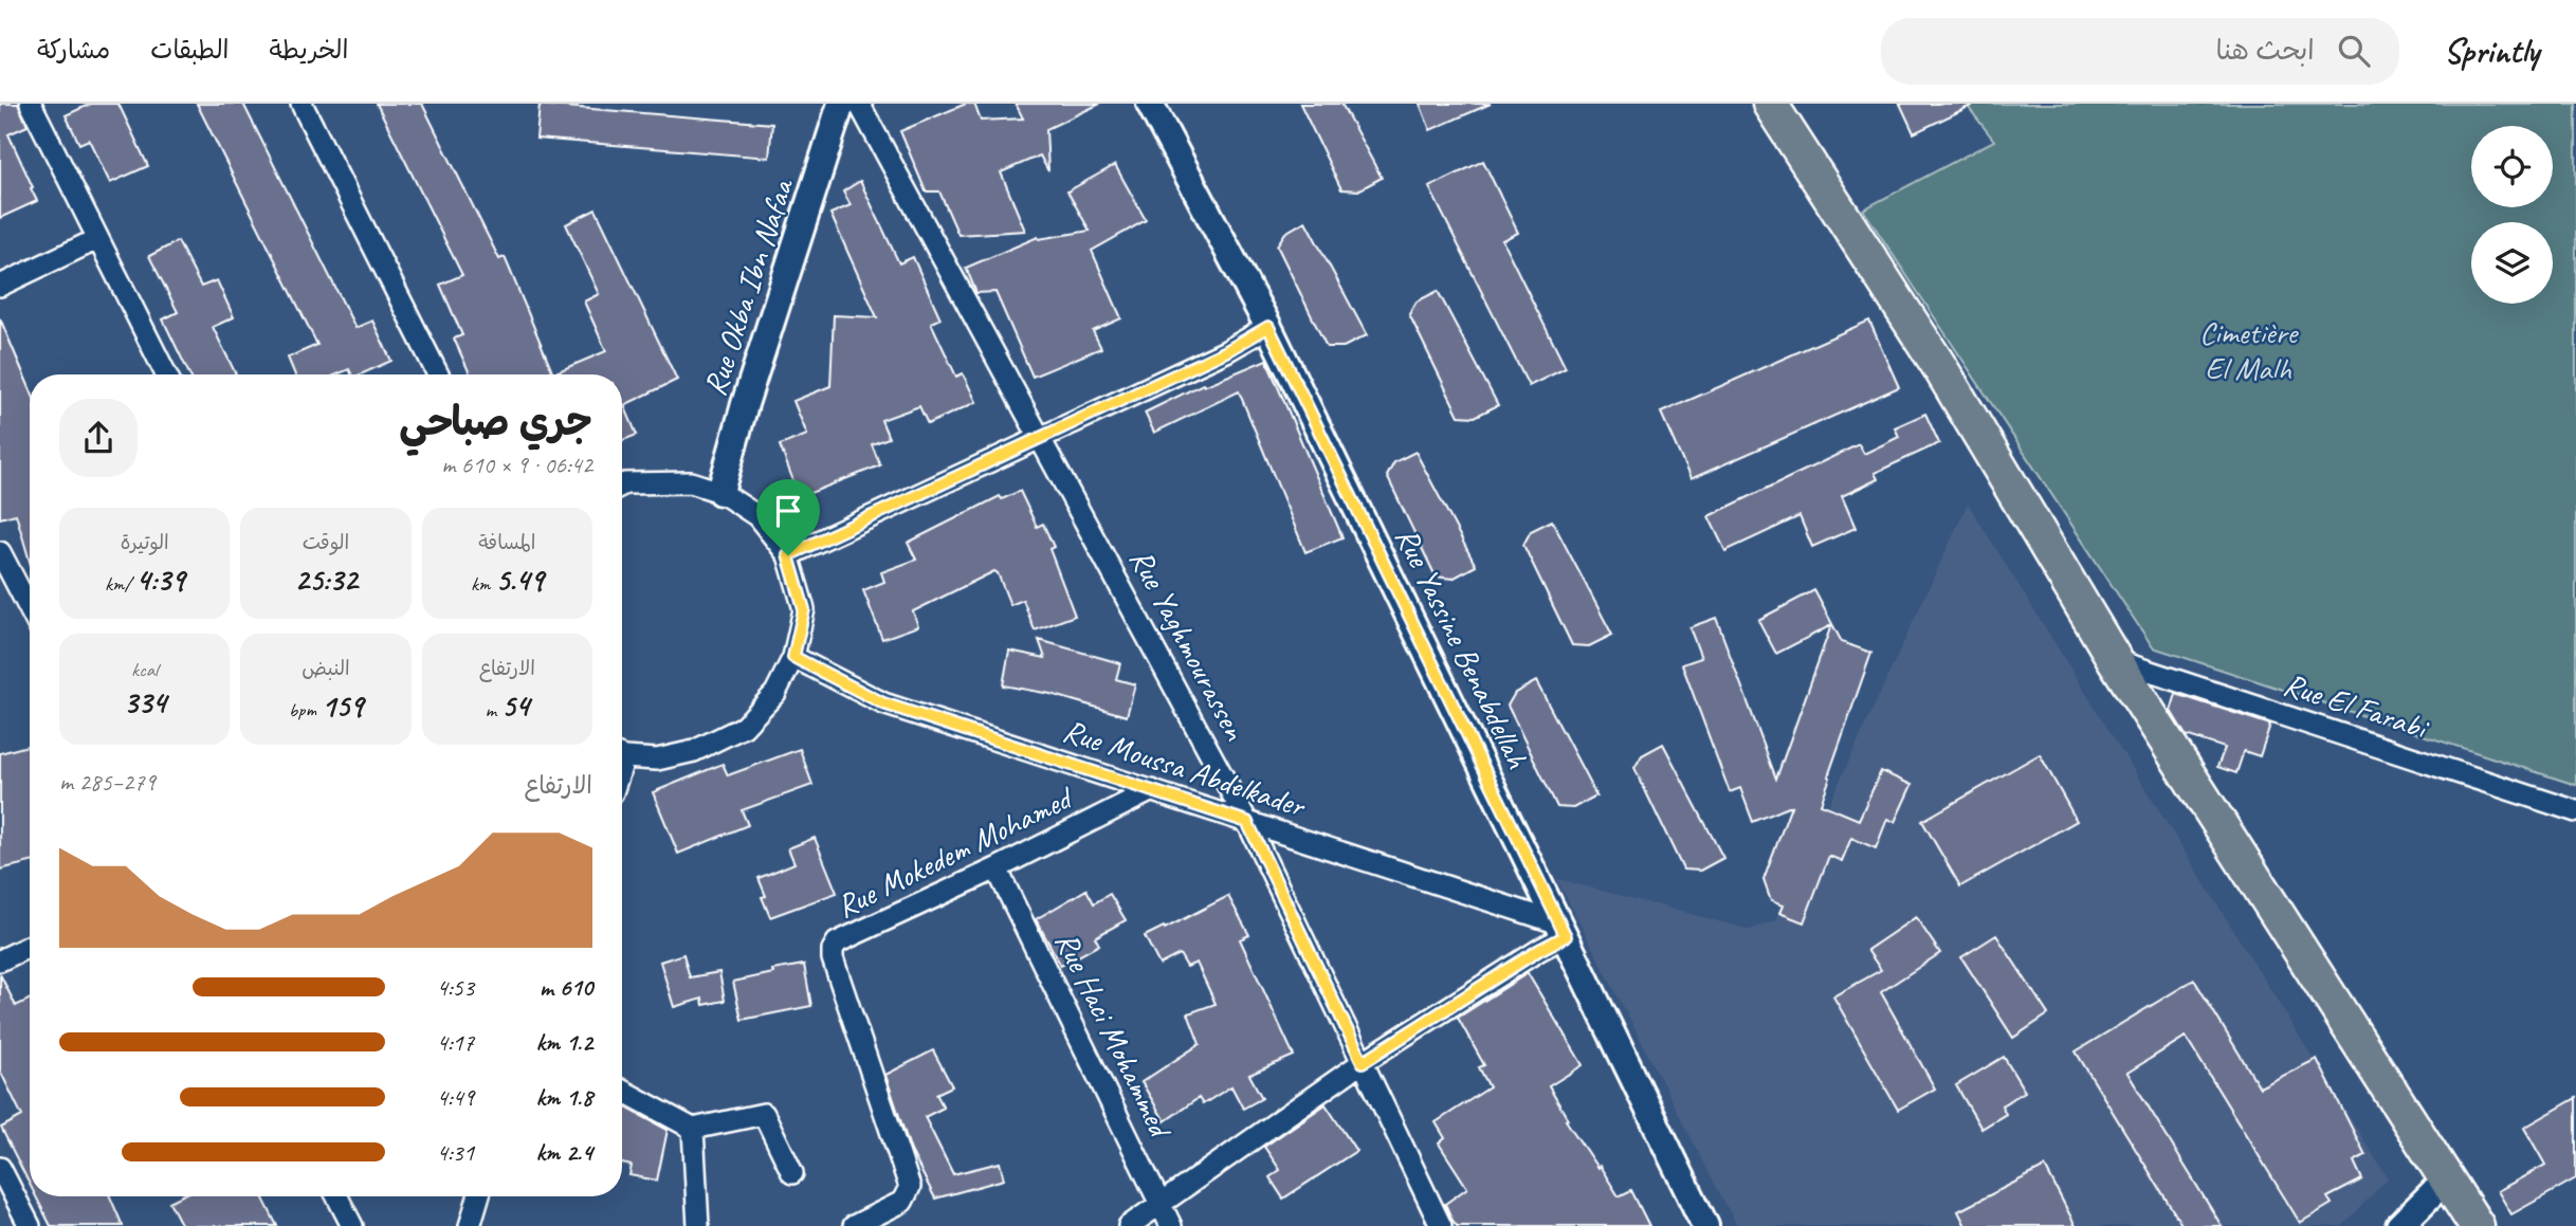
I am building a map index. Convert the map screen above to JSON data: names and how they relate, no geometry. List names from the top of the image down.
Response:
{
  "streets": {
    "street": [
      "Rue Okba Ibn Nafaa",
      "Rue Yaghmourassen",
      "Rue Yassine Benabdellah",
      "Rue El Farabi",
      "Rue Moussa Abdelkader",
      "Rue Mokedem Mohamed",
      "Rue Haci Mohammed"
    ]
  },
  "crossings": [
    ["Rue Yaghmourassen", "Rue Moussa Abdelkader"],
    ["Rue Yassine Benabdellah", "Rue Moussa Abdelkader"],
    ["Rue Moussa Abdelkader", "Rue Mokedem Mohamed"],
    ["Rue Mokedem Mohamed", "Rue Haci Mohammed"]
  ],
  "parks": ["Cimetière El Malh"],
  "page": {
    "header": "Sprintly",
    "search": "ابحث هنا",
    "nav": ["الخريطة", "الطبقات", "مشاركة"],
    "heading": ["جري صباحي", "06:42 · 9 × 610 m"],
    "stats": [
      ["المسافة", "5.49 km"],
      ["الوقت", "25:32"],
      ["الوتيرة", "4:39 /km"],
      ["الارتفاع", "54 m"],
      ["النبض", "159 bpm"],
      ["kcal", "334"]
    ],
    "chart": ["الارتفاع", "279–285 m"],
    "list": [
      {
        "name": "610 m",
        "note": "4:53"
      },
      {
        "name": "1.2 km",
        "note": "4:17"
      },
      {
        "name": "1.8 km",
        "note": "4:49"
      },
      {
        "name": "2.4 km",
        "note": "4:31"
      }
    ]
  }
}
